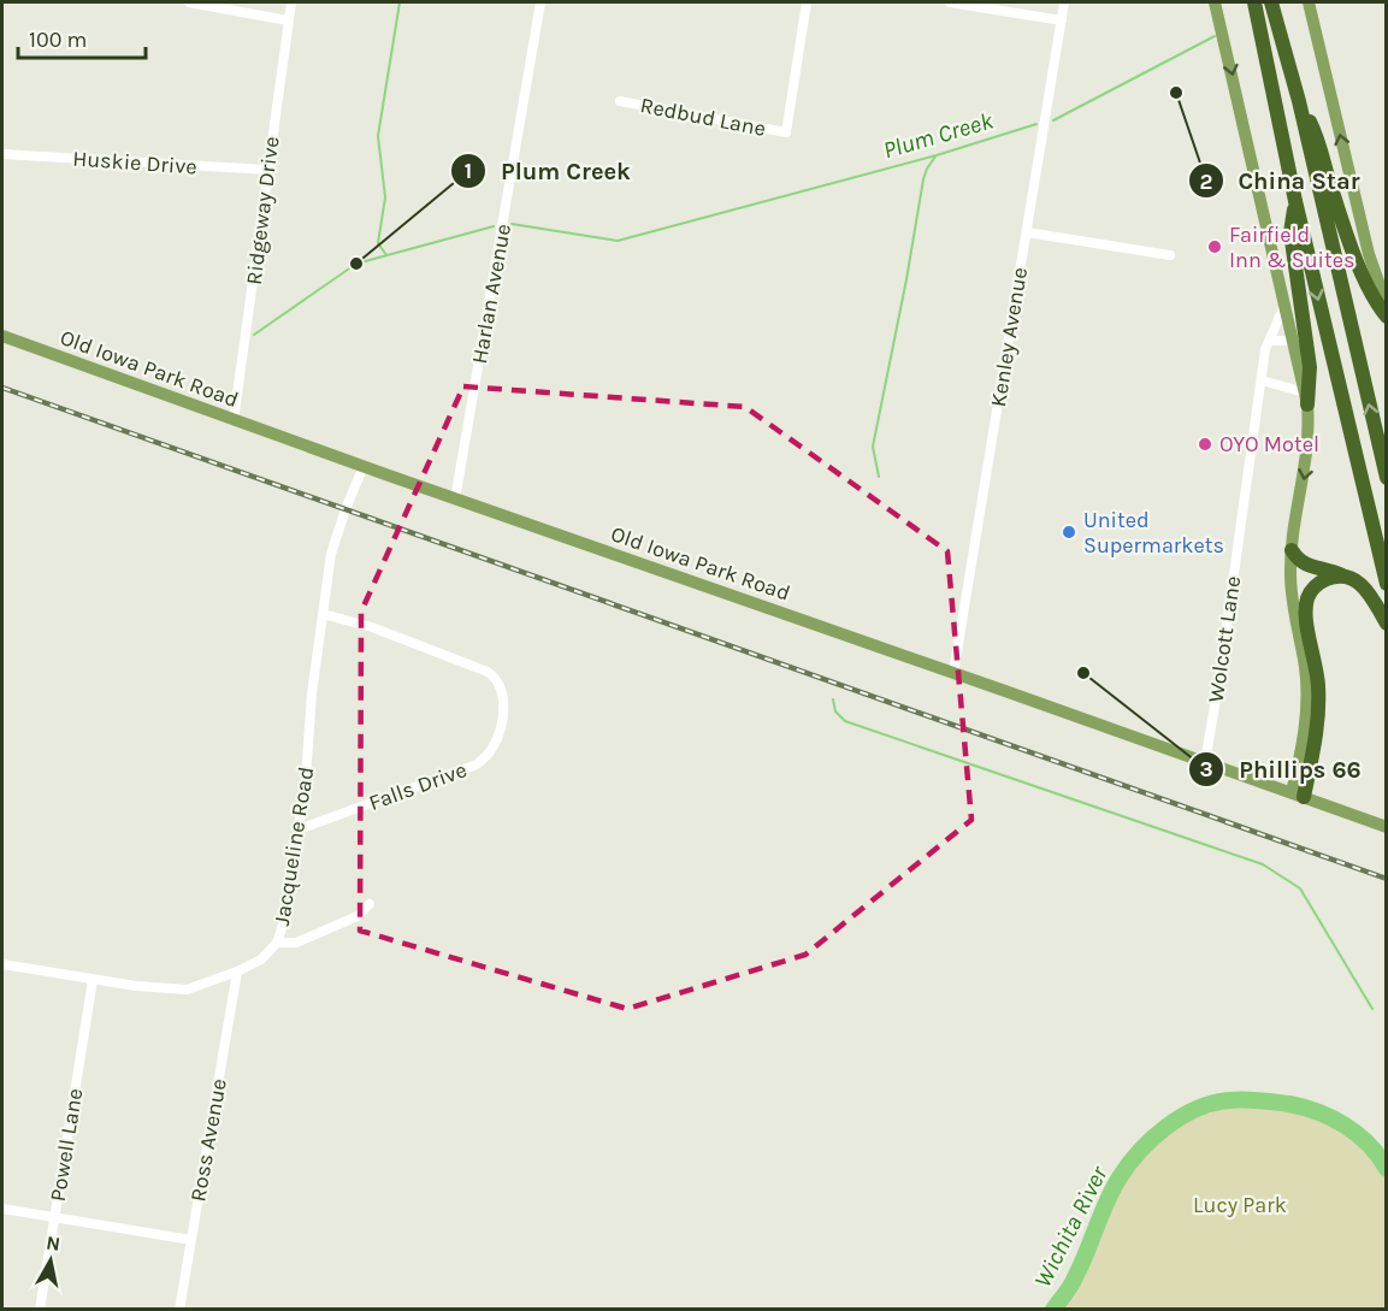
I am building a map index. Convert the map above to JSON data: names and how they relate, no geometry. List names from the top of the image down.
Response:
{
  "streets": {
    "main road": ["Old Iowa Park Road"],
    "street": [
      "Redbud Lane",
      "Huskie Drive",
      "Ridgeway Drive",
      "Harlan Avenue",
      "Kenley Avenue",
      "Wolcott Lane",
      "Falls Drive",
      "Jacqueline Road",
      "Ross Avenue",
      "Powell Lane"
    ]
  },
  "crossings": [
    ["Huskie Drive", "Ridgeway Drive"],
    ["Ridgeway Drive", "Old Iowa Park Road"],
    ["Harlan Avenue", "Old Iowa Park Road"],
    ["Kenley Avenue", "Old Iowa Park Road"],
    ["Old Iowa Park Road", "Wolcott Lane"],
    ["Old Iowa Park Road", "Jacqueline Road"],
    ["Falls Drive", "Jacqueline Road"],
    ["Jacqueline Road", "Ross Avenue"],
    ["Jacqueline Road", "Powell Lane"]
  ],
  "water": ["Plum Creek", "Wichita River"],
  "parks": ["Lucy Park"],
  "places": [
    "China Star",
    "Fairfield Inn & Suites",
    "Plum Creek",
    "OYO Motel",
    "United Supermarkets",
    "Phillips 66"
  ],
  "scale_bar": "100 m",
  "north": "top"
}
